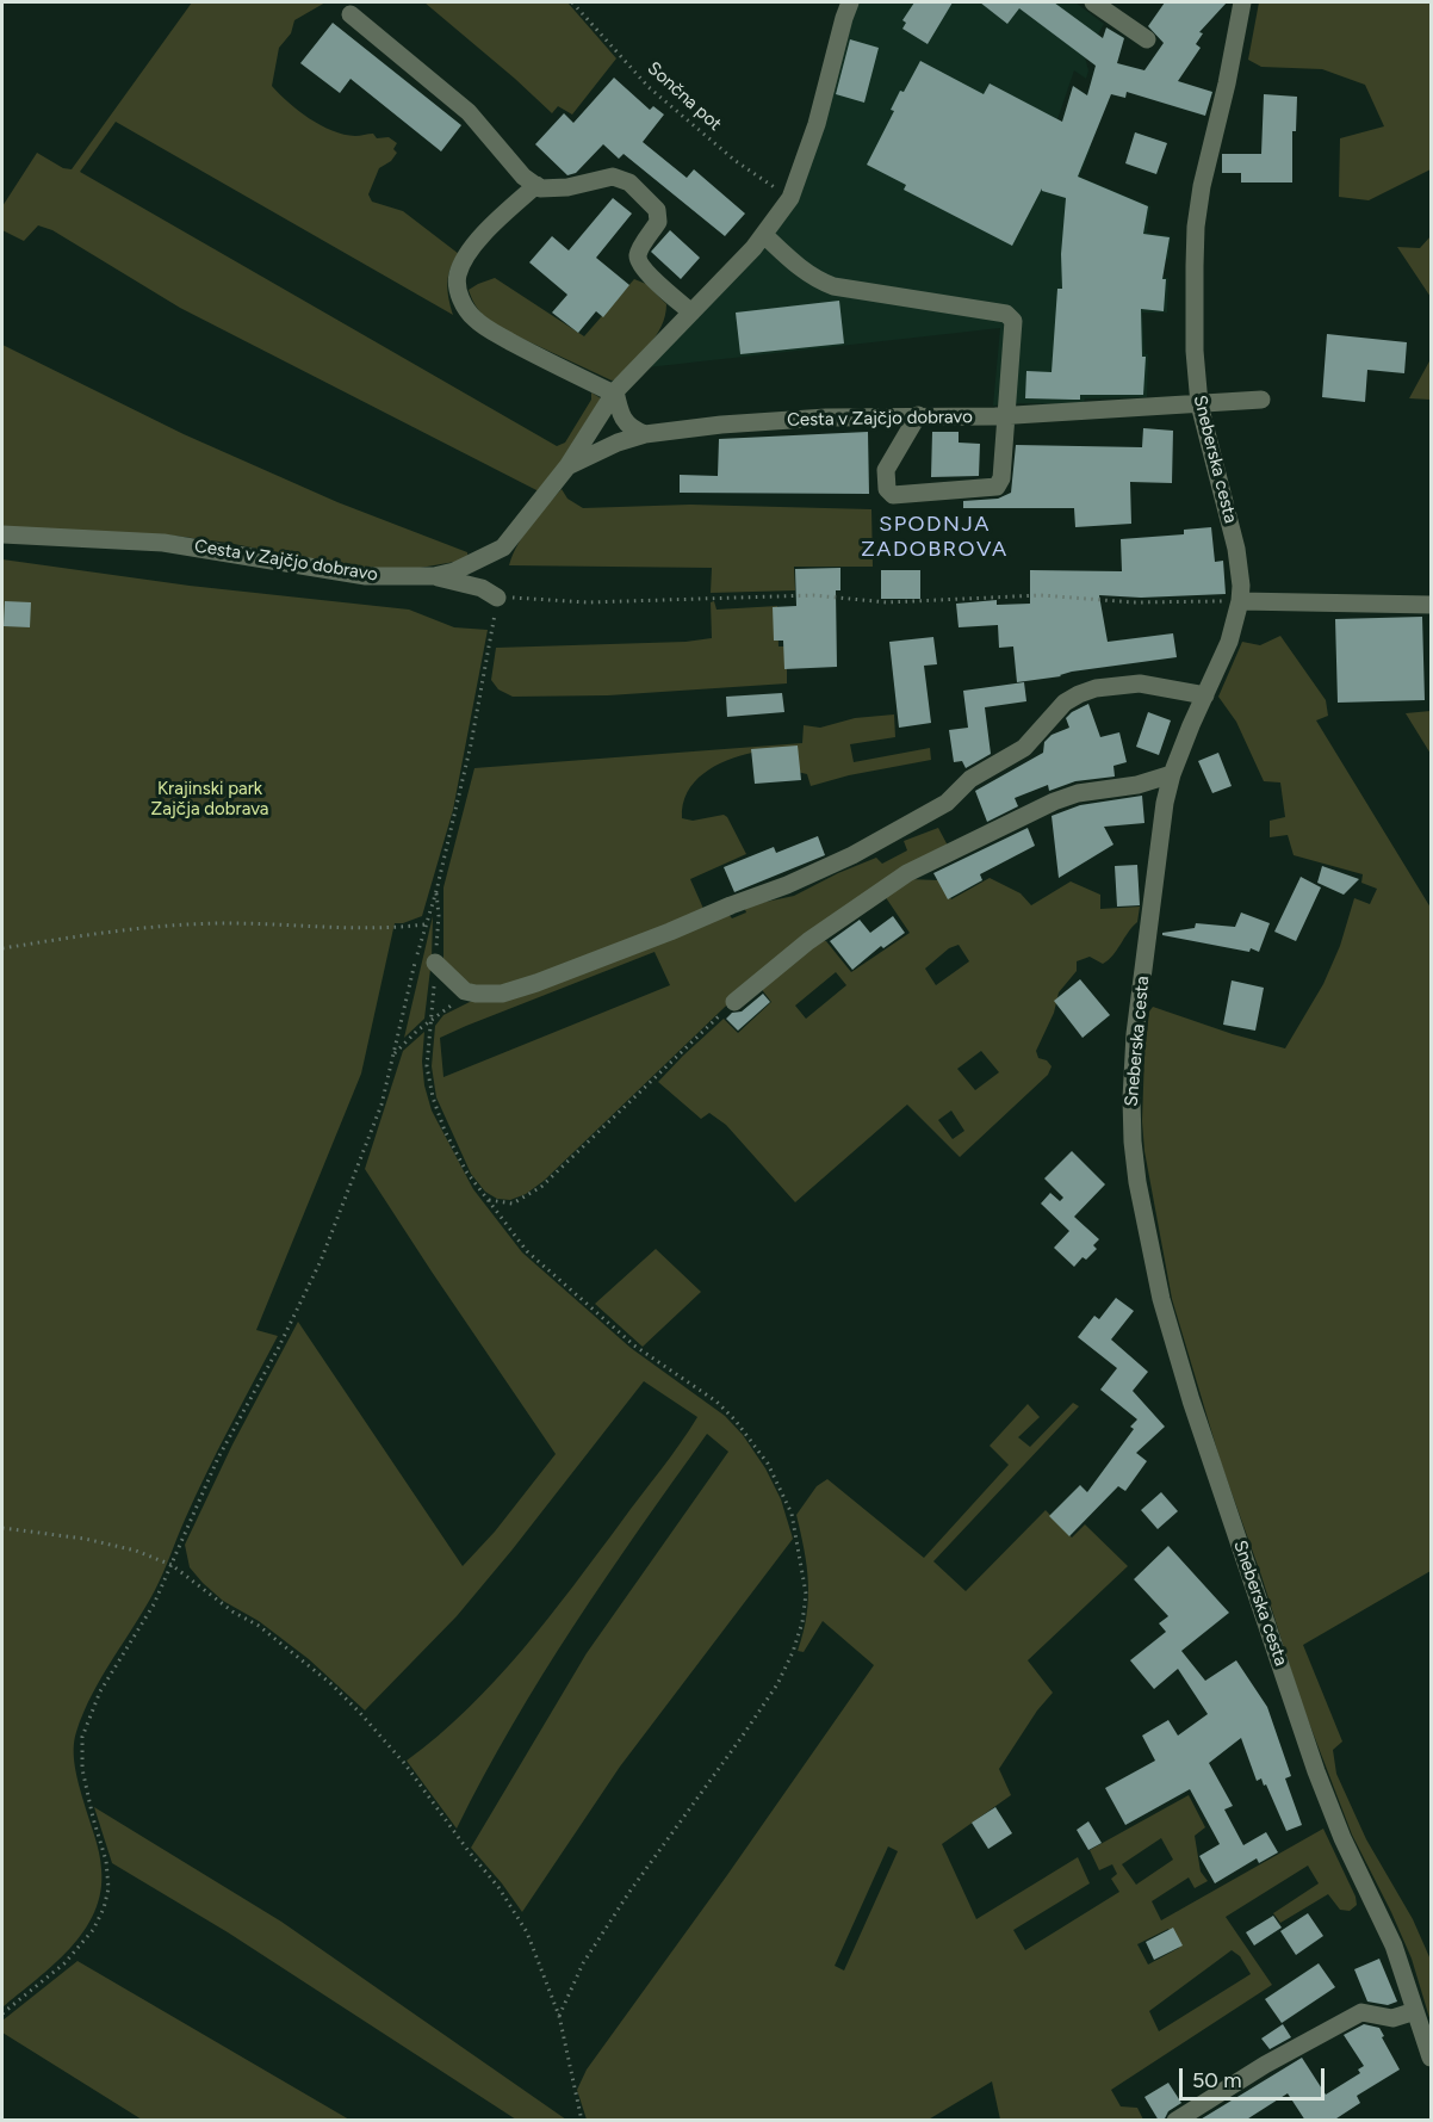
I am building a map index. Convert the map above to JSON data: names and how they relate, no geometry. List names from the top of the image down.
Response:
{
  "streets": {
    "street": ["Cesta v Zajčjo dobravo", "Sneberska cesta"],
    "path": ["Sončna pot"]
  },
  "crossings": [
    ["Sončna pot", "Cesta v Zajčjo dobravo"],
    ["Cesta v Zajčjo dobravo", "Sneberska cesta"]
  ],
  "districts": ["SPODNJA ZADOBROVA"],
  "parks": ["Krajinski park Zajčja dobrava"],
  "scale_bar": "50 m"
}
